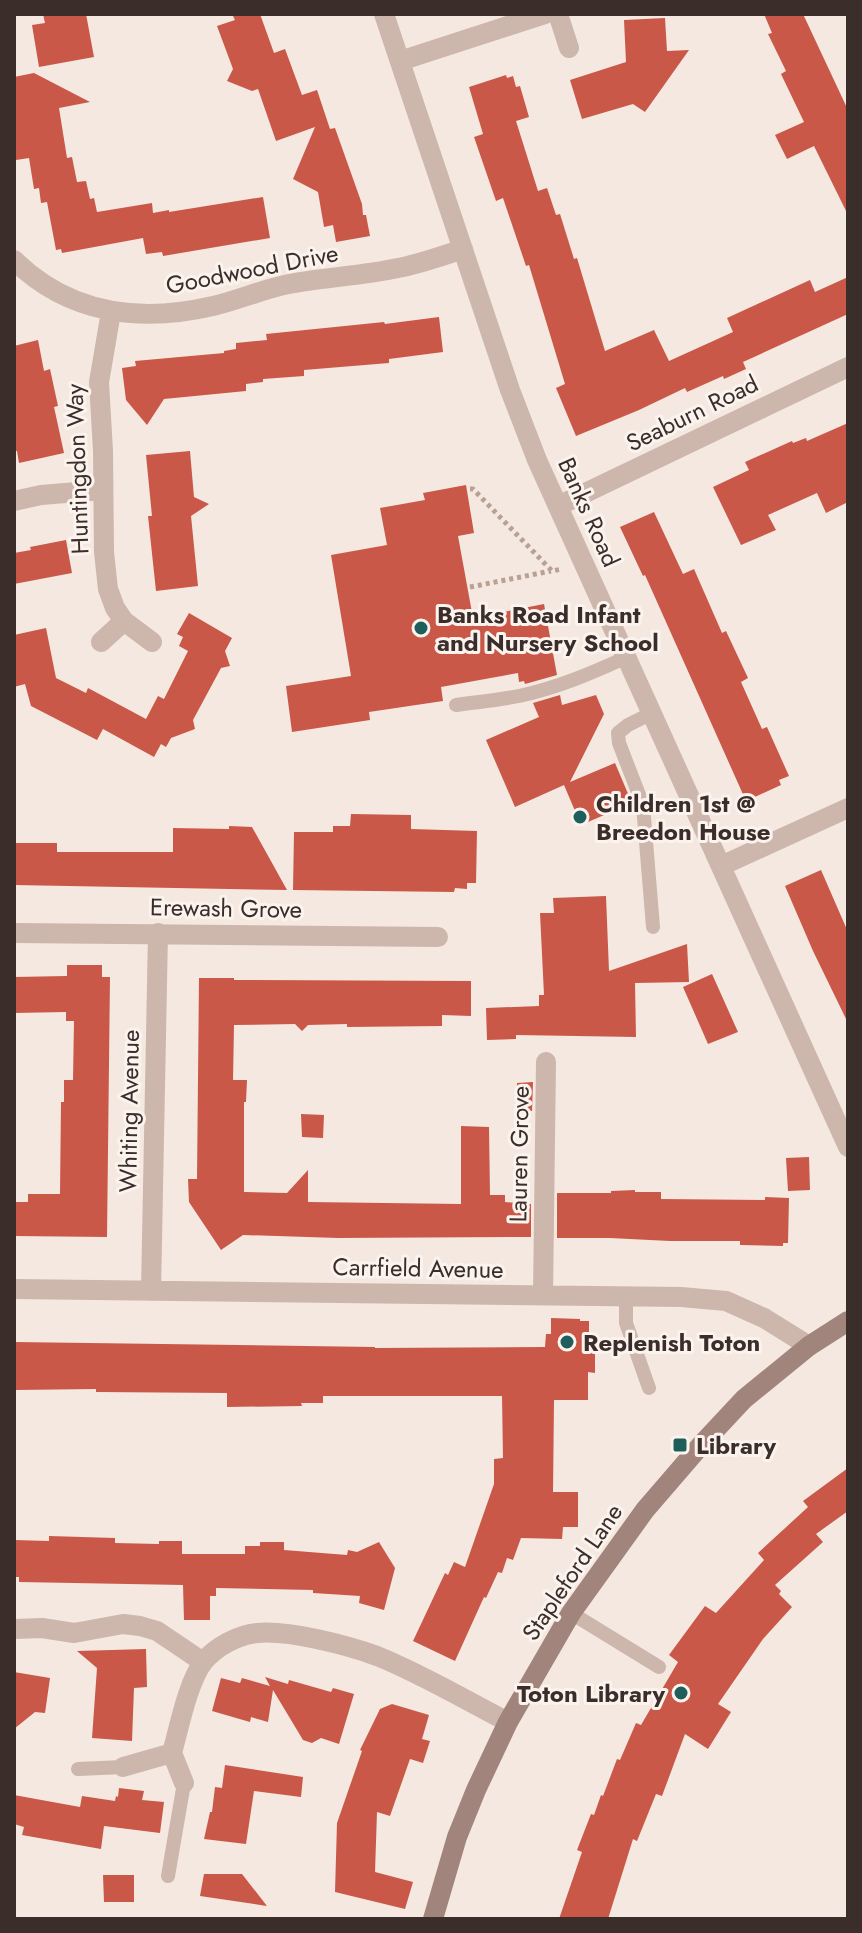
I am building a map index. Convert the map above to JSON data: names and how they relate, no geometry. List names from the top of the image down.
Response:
{
  "streets": {
    "main road": ["Stapleford Lane"],
    "street": [
      "Goodwood Drive",
      "Seaburn Road",
      "Huntingdon Way",
      "Banks Road",
      "Erewash Grove",
      "Whiting Avenue",
      "Lauren Grove",
      "Carrfield Avenue"
    ]
  },
  "crossings": [
    ["Goodwood Drive", "Huntingdon Way"],
    ["Goodwood Drive", "Banks Road"],
    ["Seaburn Road", "Banks Road"],
    ["Erewash Grove", "Whiting Avenue"],
    ["Whiting Avenue", "Carrfield Avenue"],
    ["Lauren Grove", "Carrfield Avenue"],
    ["Carrfield Avenue", "Stapleford Lane"]
  ],
  "places": {
    "other": [
      "Banks Road Infant and Nursery School",
      "Children 1st @ Breedon House",
      "Replenish Toton",
      "Toton Library"
    ],
    "transit": ["Library"]
  }
}
